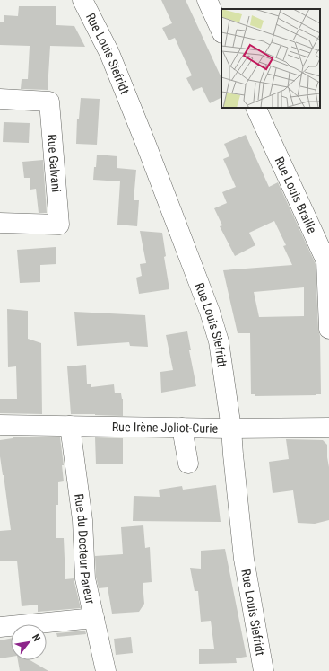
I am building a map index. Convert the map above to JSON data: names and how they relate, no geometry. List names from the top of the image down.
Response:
{
  "streets": {
    "street": [
      "Rue Louis Siefridt",
      "Rue Galvani",
      "Rue Louis Braille",
      "Rue Irène Joliot-Curie",
      "Rue du Docteur Pareur"
    ]
  },
  "crossings": [
    ["Rue Louis Siefridt", "Rue Irène Joliot-Curie"],
    ["Rue Irène Joliot-Curie", "Rue du Docteur Pareur"]
  ],
  "north": "top right"
}
